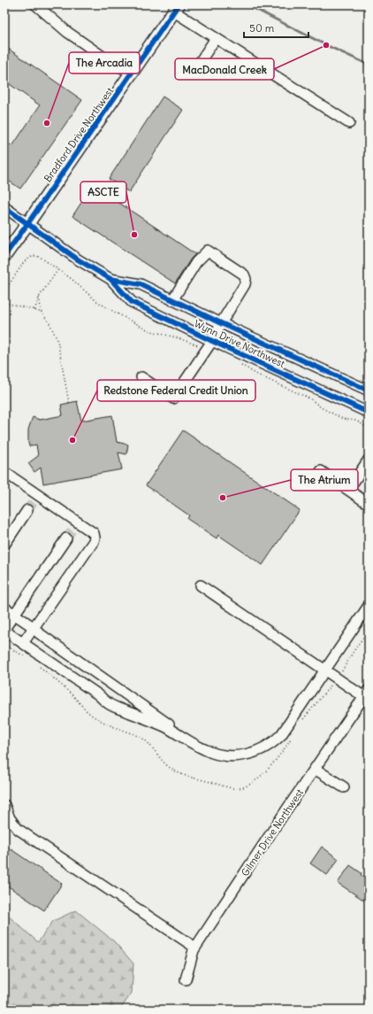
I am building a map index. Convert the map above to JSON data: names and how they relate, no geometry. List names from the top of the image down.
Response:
{
  "streets": {
    "main road": ["Bradford Drive Northwest"],
    "street": ["Wynn Drive Northwest", "Gilmer Drive Northwest"]
  },
  "crossings": [
    ["Bradford Drive Northwest", "Wynn Drive Northwest"]
  ],
  "places": [
    "MacDonald Creek",
    "The Arcadia",
    "ASCTE",
    "Redstone Federal Credit Union",
    "The Atrium"
  ],
  "scale_bar": "50 m"
}
